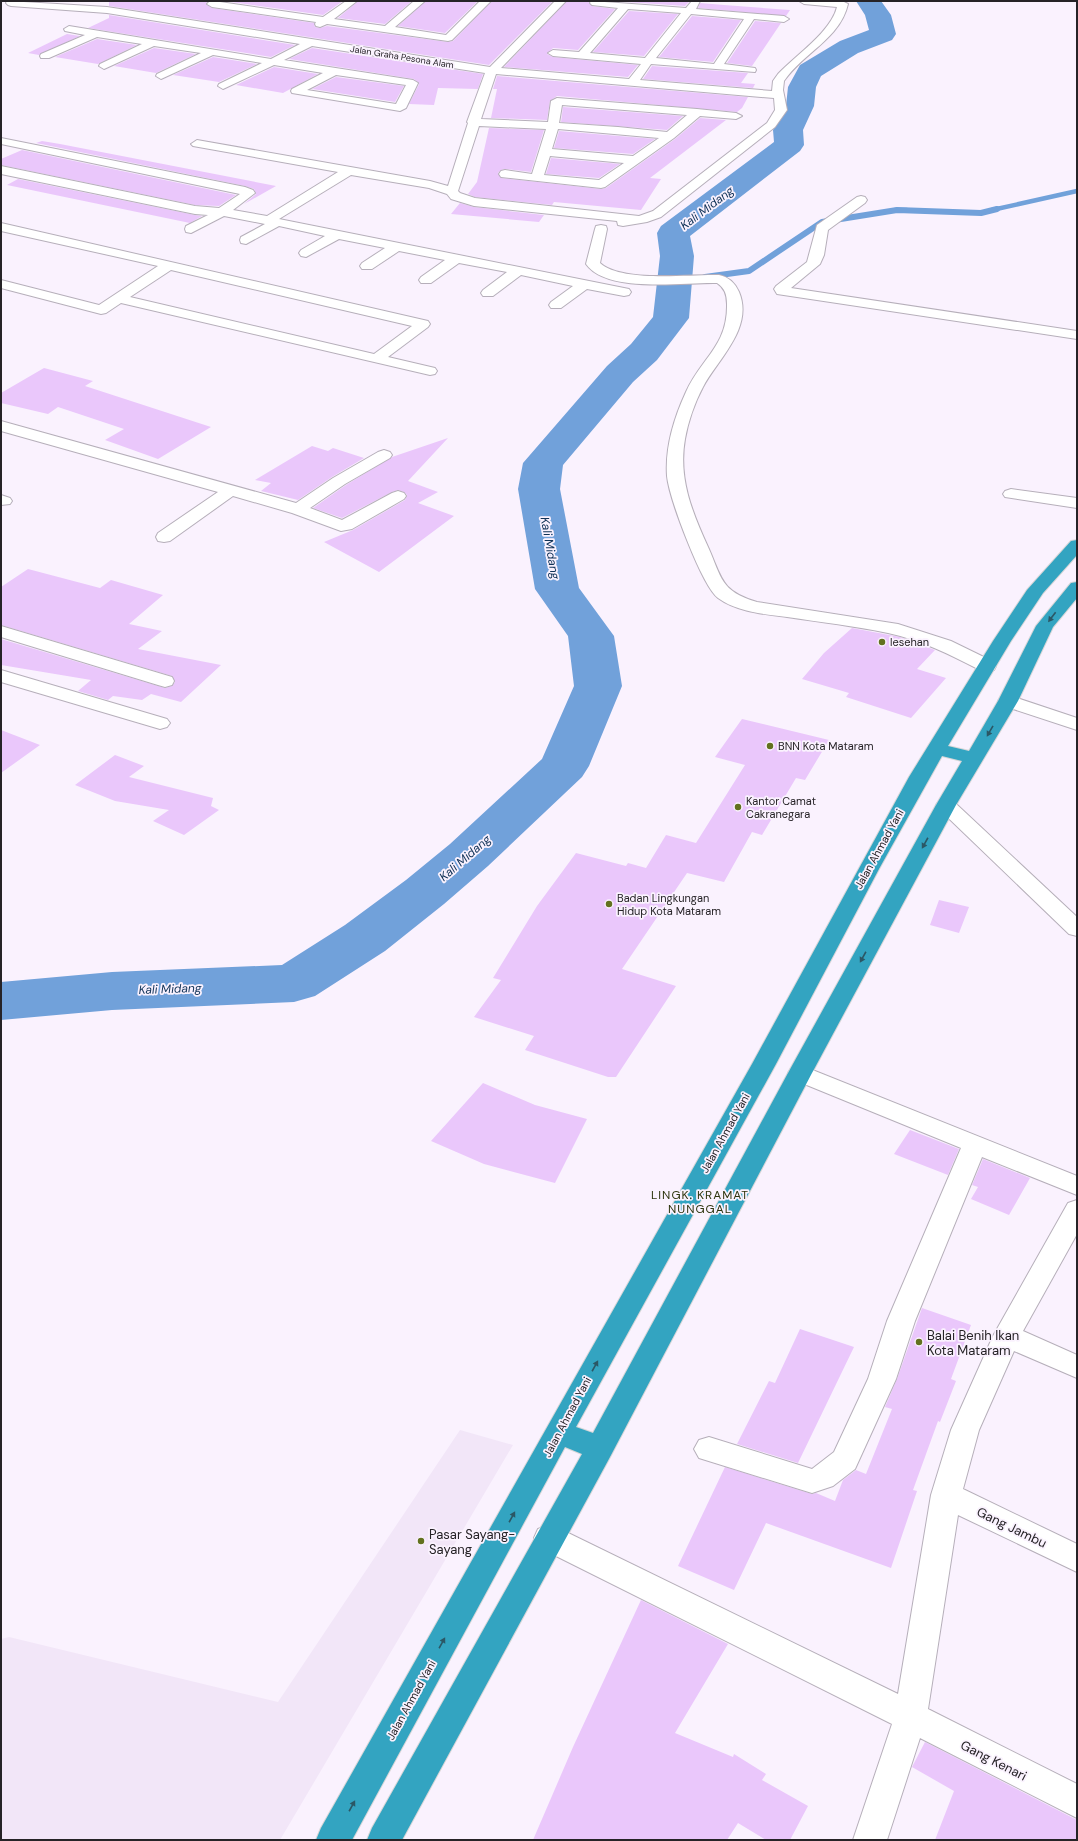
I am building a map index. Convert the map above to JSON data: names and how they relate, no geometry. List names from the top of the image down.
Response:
{
  "streets": {
    "highway": ["Jalan Ahmad Yani"],
    "street": ["Jalan Graha Pesona Alam", "Gang Jambu", "Gang Kenari"]
  },
  "districts": ["LINGK. KRAMAT NUNGGAL"],
  "water": ["Kali Midang"],
  "places": [
    "lesehan",
    "BNN Kota Mataram",
    "Kantor Camat Cakranegara",
    "Badan Lingkungan Hidup Kota Mataram",
    "Balai Benih Ikan Kota Mataram",
    "Pasar Sayang- Sayang"
  ]
}
